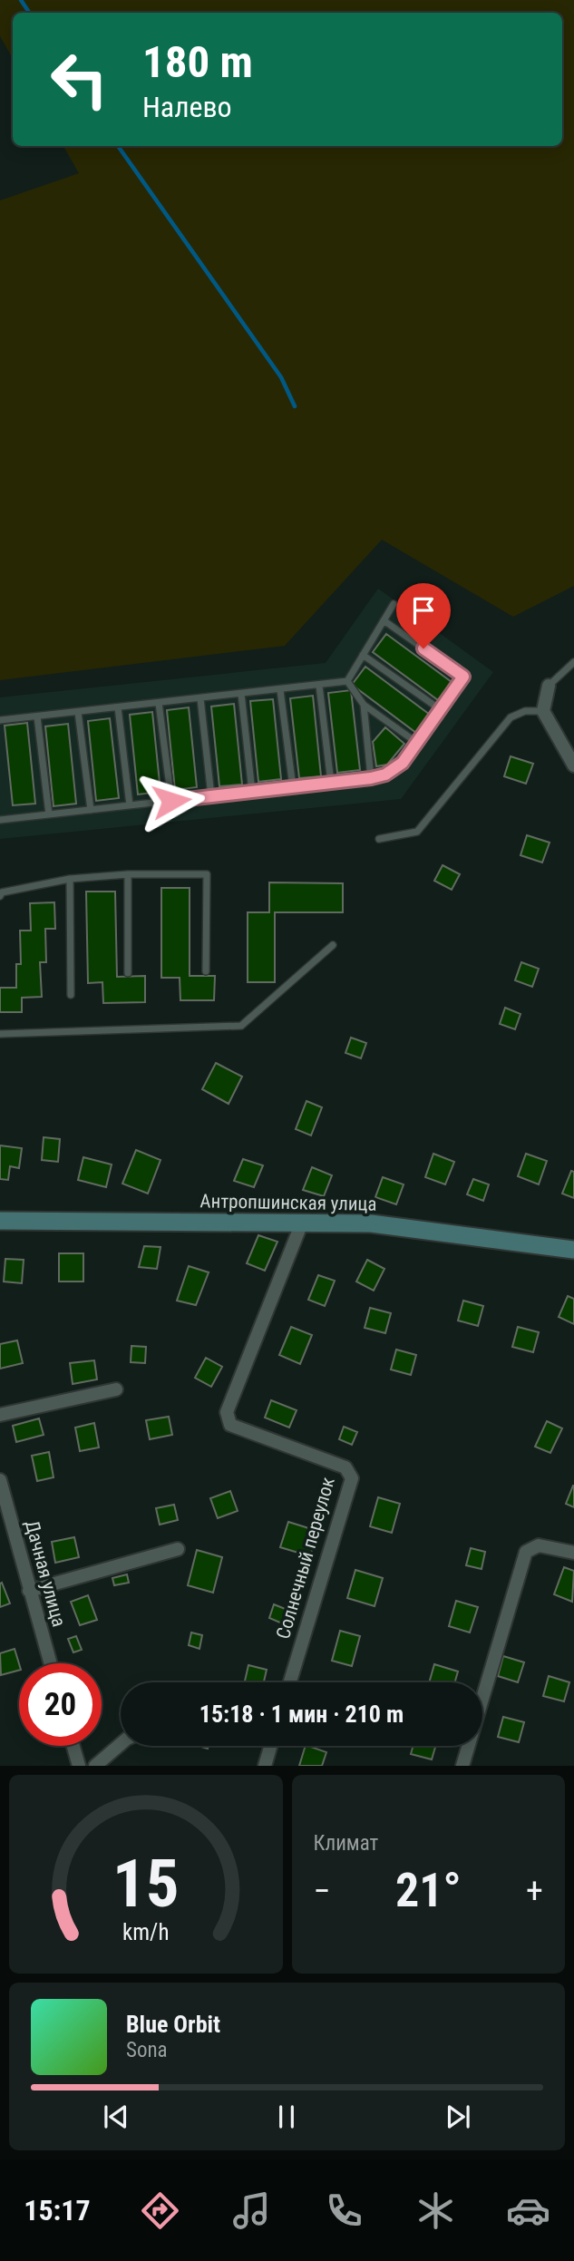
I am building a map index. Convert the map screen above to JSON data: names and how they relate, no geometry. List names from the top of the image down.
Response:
{
  "streets": {
    "street": ["Антропшинская улица", "Солнечный переулок", "Дачная улица"]
  },
  "crossings": [
    ["Антропшинская улица", "Солнечный переулок"]
  ],
  "page": {
    "turn": ["180 m", "Налево"],
    "limit": "20",
    "trip": "15:18 · 1 мин · 210 m",
    "tile": "Климат",
    "heat": ["−", "21°", "+"],
    "song": ["Blue Orbit", "Sona"],
    "tabs": "15:17",
    "gauge": ["15", "km/h"]
  }
}
